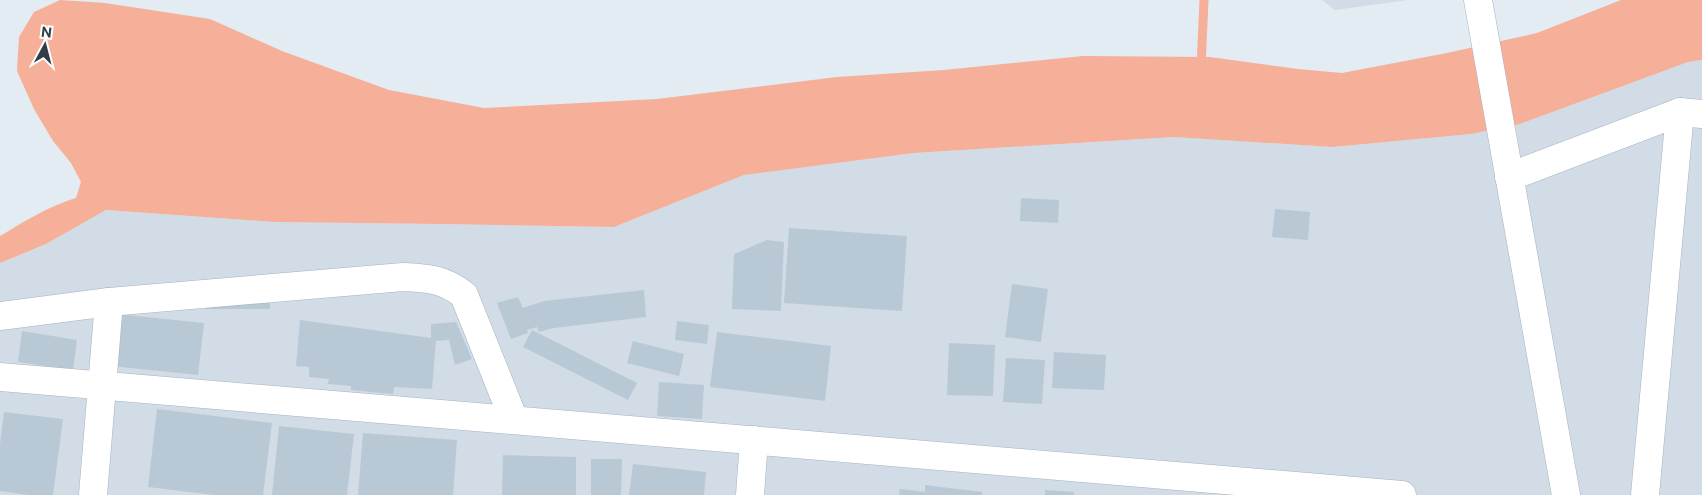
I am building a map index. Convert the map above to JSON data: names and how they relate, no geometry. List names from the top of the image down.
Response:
{
  "north": "top"
}
